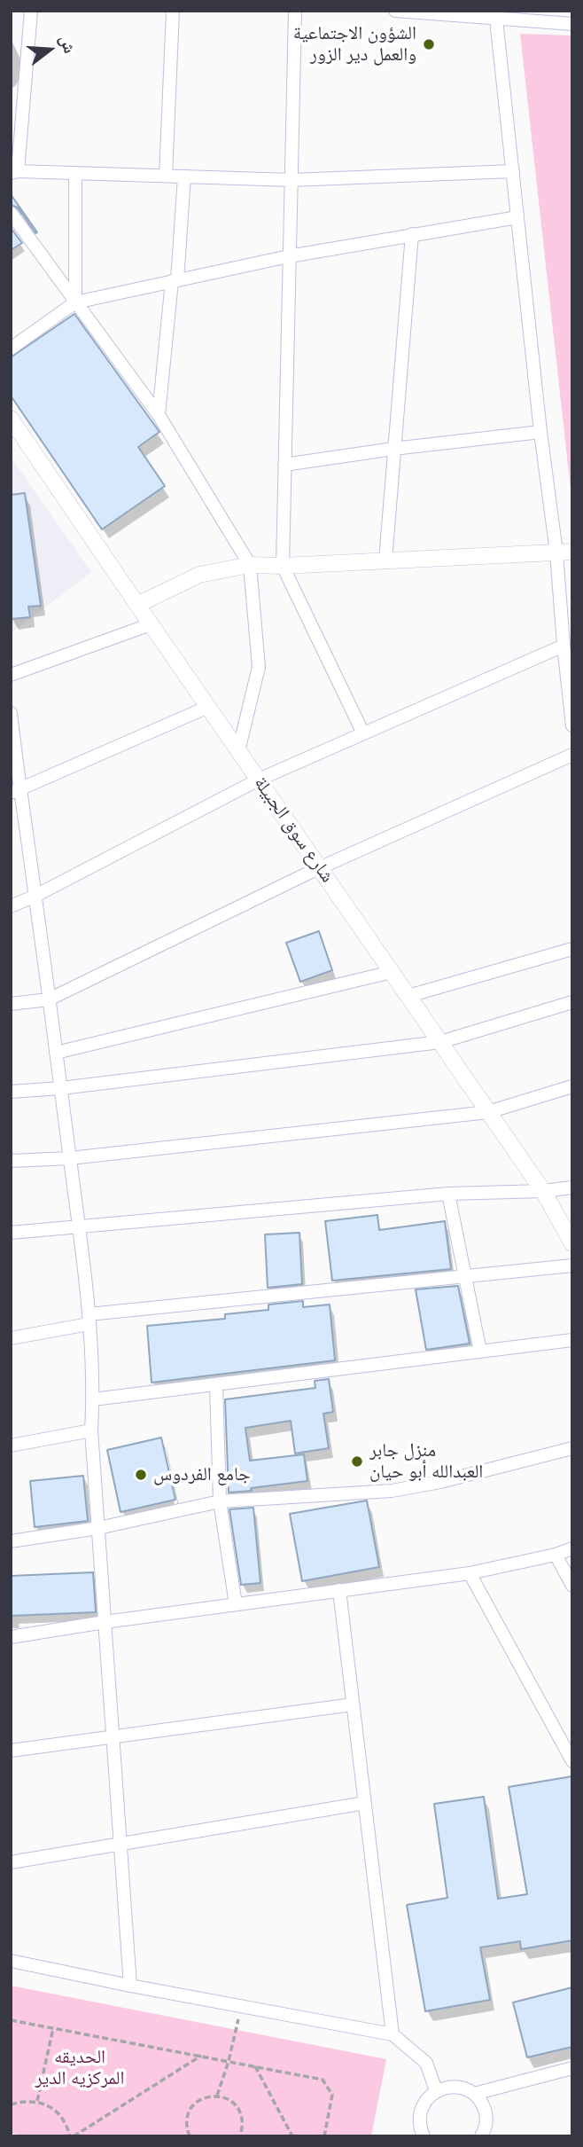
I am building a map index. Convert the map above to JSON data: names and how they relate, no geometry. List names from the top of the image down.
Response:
{
  "streets": {
    "street": ["شارع سوق الجبيلة"]
  },
  "parks": ["الحديقه المركزيه الدير"],
  "places": ["الشؤون الاجتماعية والعمل دير الزور", "منزل جابر العبدالله أبو حيان", "جامع الفردوس"],
  "north": "right"
}
